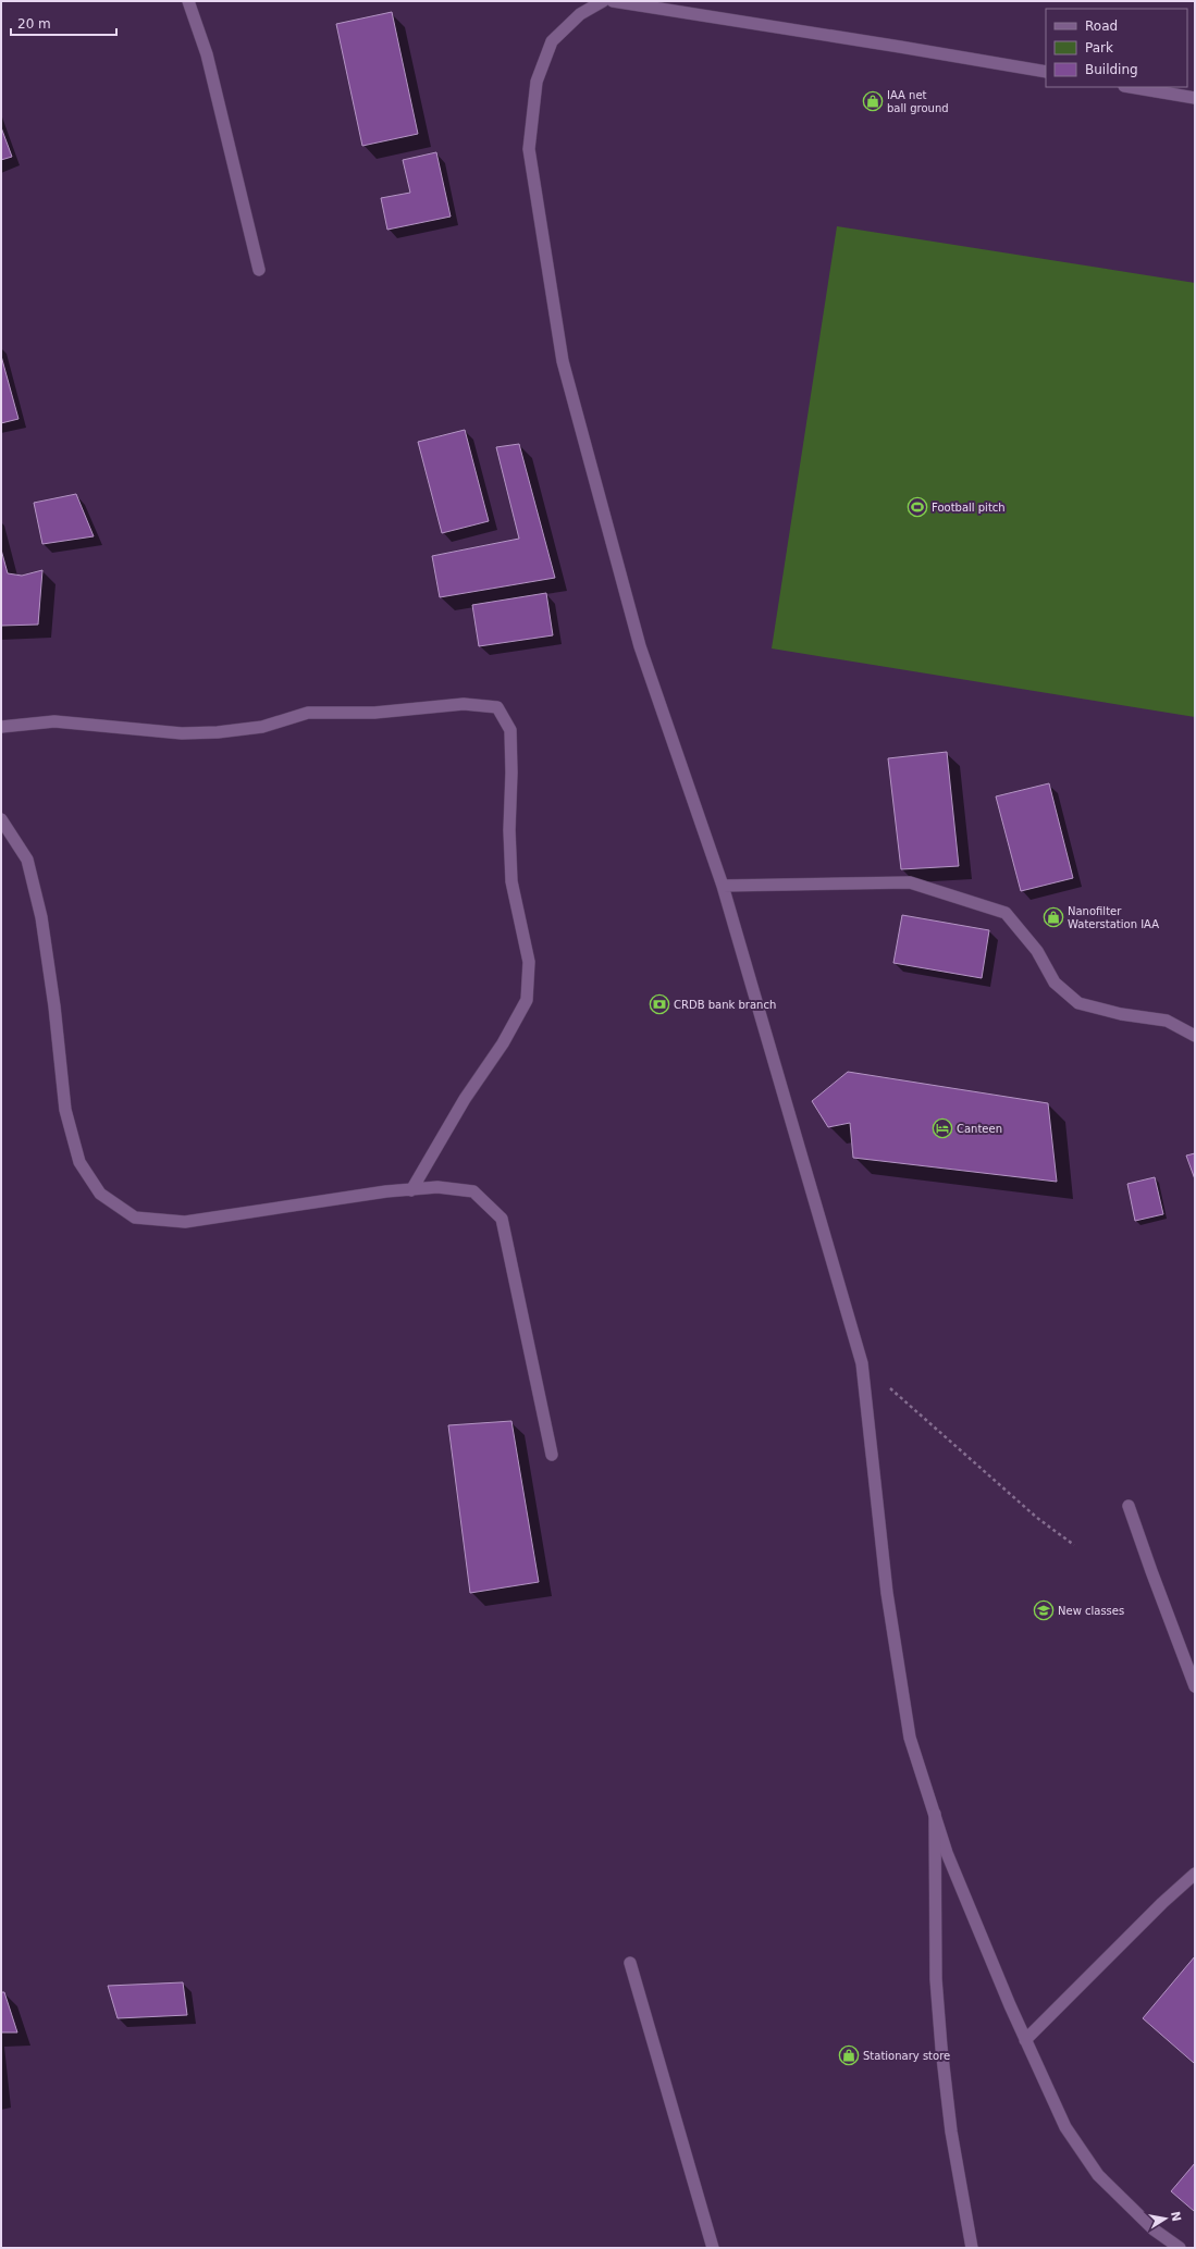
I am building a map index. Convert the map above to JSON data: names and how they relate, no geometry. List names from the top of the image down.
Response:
{
  "places": {
    "shop": ["IAA net ball ground", "Nanofilter Waterstation IAA", "Stationary store"],
    "sports": ["Football pitch"],
    "bank": ["CRDB bank branch"],
    "hotel": ["Canteen"],
    "school or university": ["New classes"]
  },
  "legend": ["Road", "Park", "Building"],
  "scale_bar": "20 m",
  "north": "right"
}
